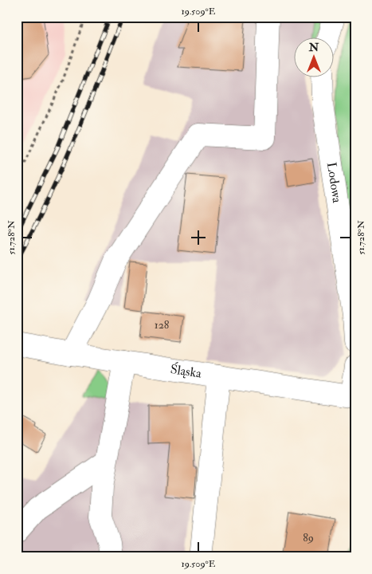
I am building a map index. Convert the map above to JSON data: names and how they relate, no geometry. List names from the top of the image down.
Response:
{
  "streets": {
    "street": ["Lodowa", "Śląska"]
  },
  "house_numbers": ["128", "89"],
  "north": "top",
  "coordinates": ["19.509°E", "51.728°N"]
}
